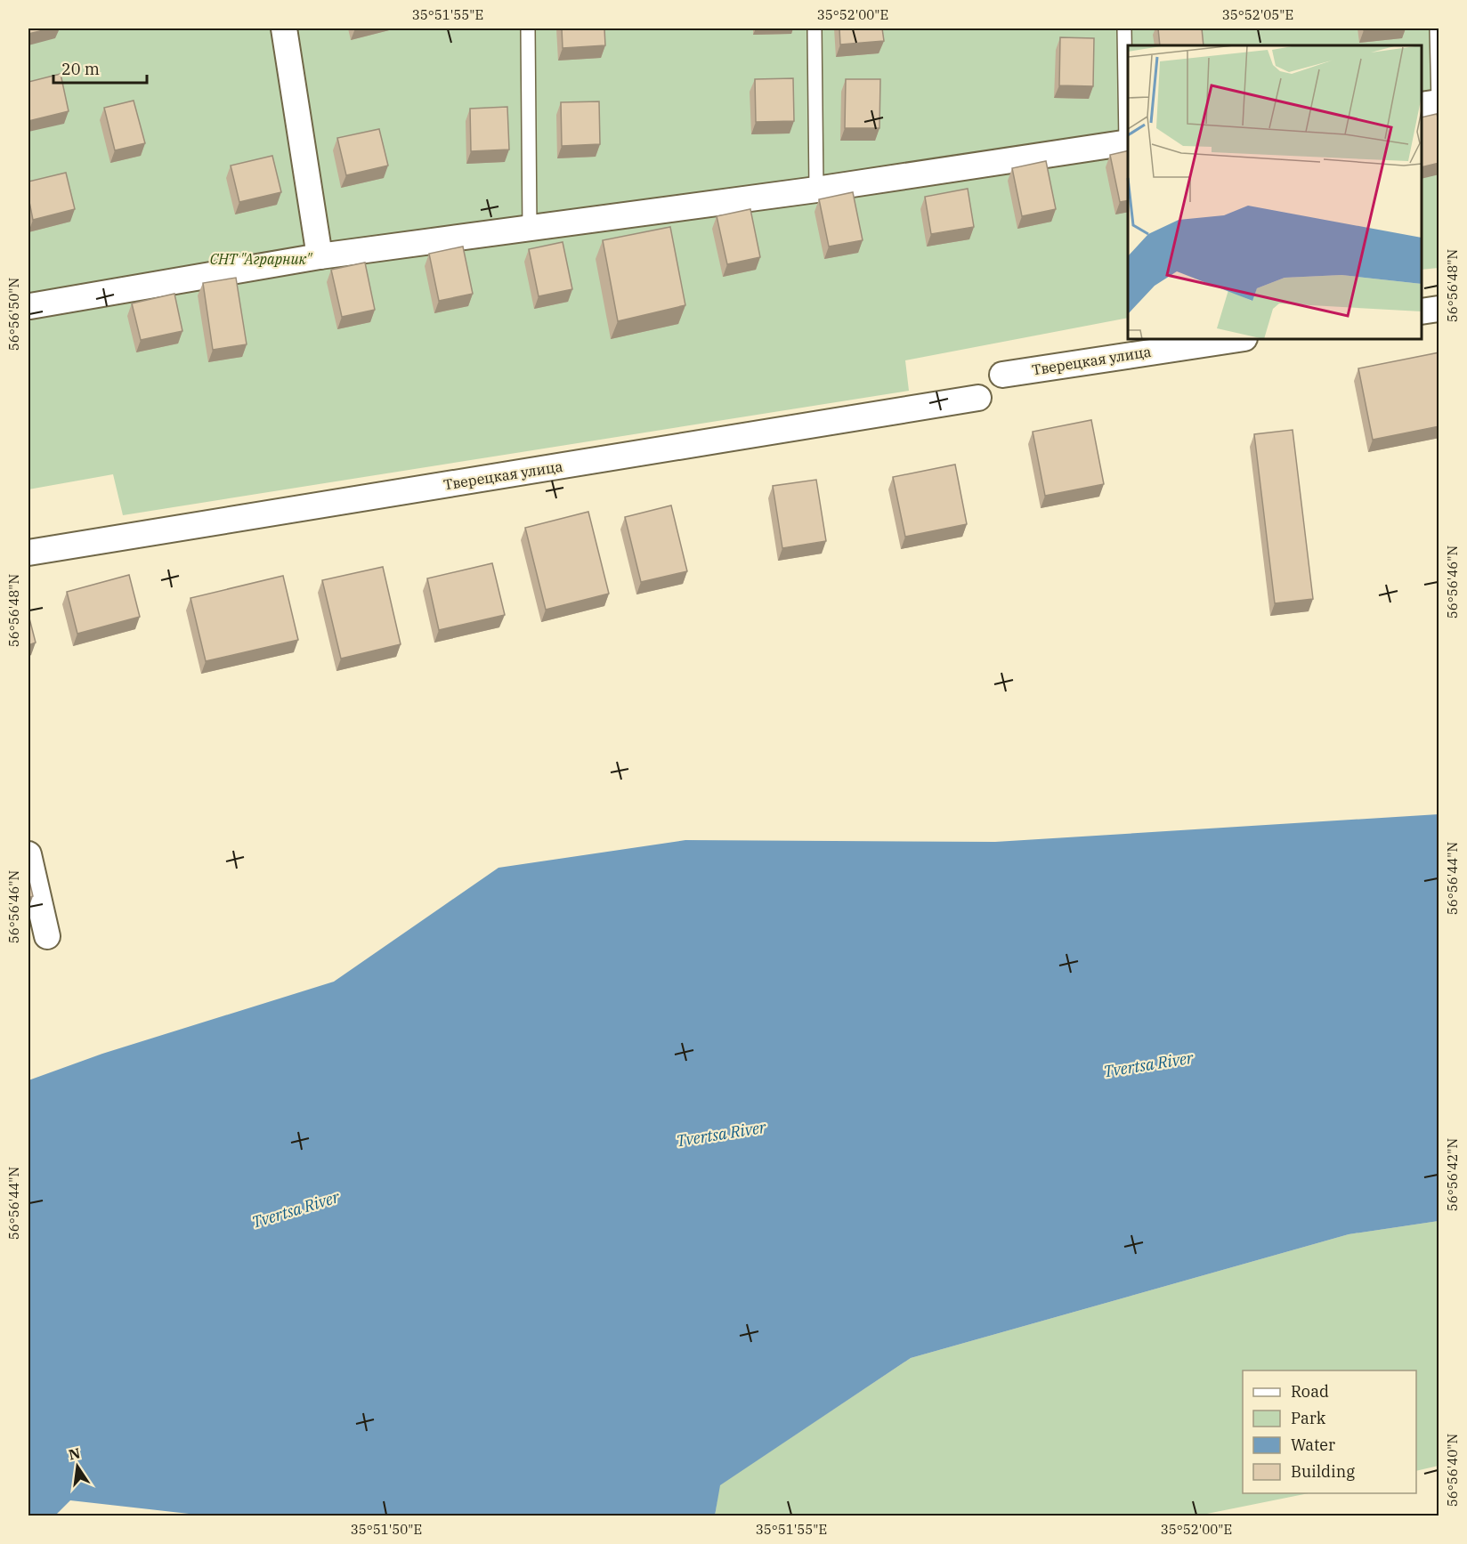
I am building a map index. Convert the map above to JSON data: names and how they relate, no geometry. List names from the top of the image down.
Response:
{
  "streets": {
    "street": ["Тверецкая улица"]
  },
  "water": ["Tvertsa River"],
  "parks": ["СНТ \"Аграрник\""],
  "legend": [
    "Road",
    "Park",
    "Water",
    "Building"
  ],
  "scale_bar": "20 m",
  "north": "top",
  "coordinates": [
    "35°51'55\"E",
    "35°52'00\"E",
    "35°52'05\"E",
    "56°56'48\"N",
    "56°56'50\"N",
    "56°56'46\"N",
    "56°56'44\"N",
    "56°56'42\"N",
    "56°56'40\"N",
    "35°51'50\"E"
  ]
}
